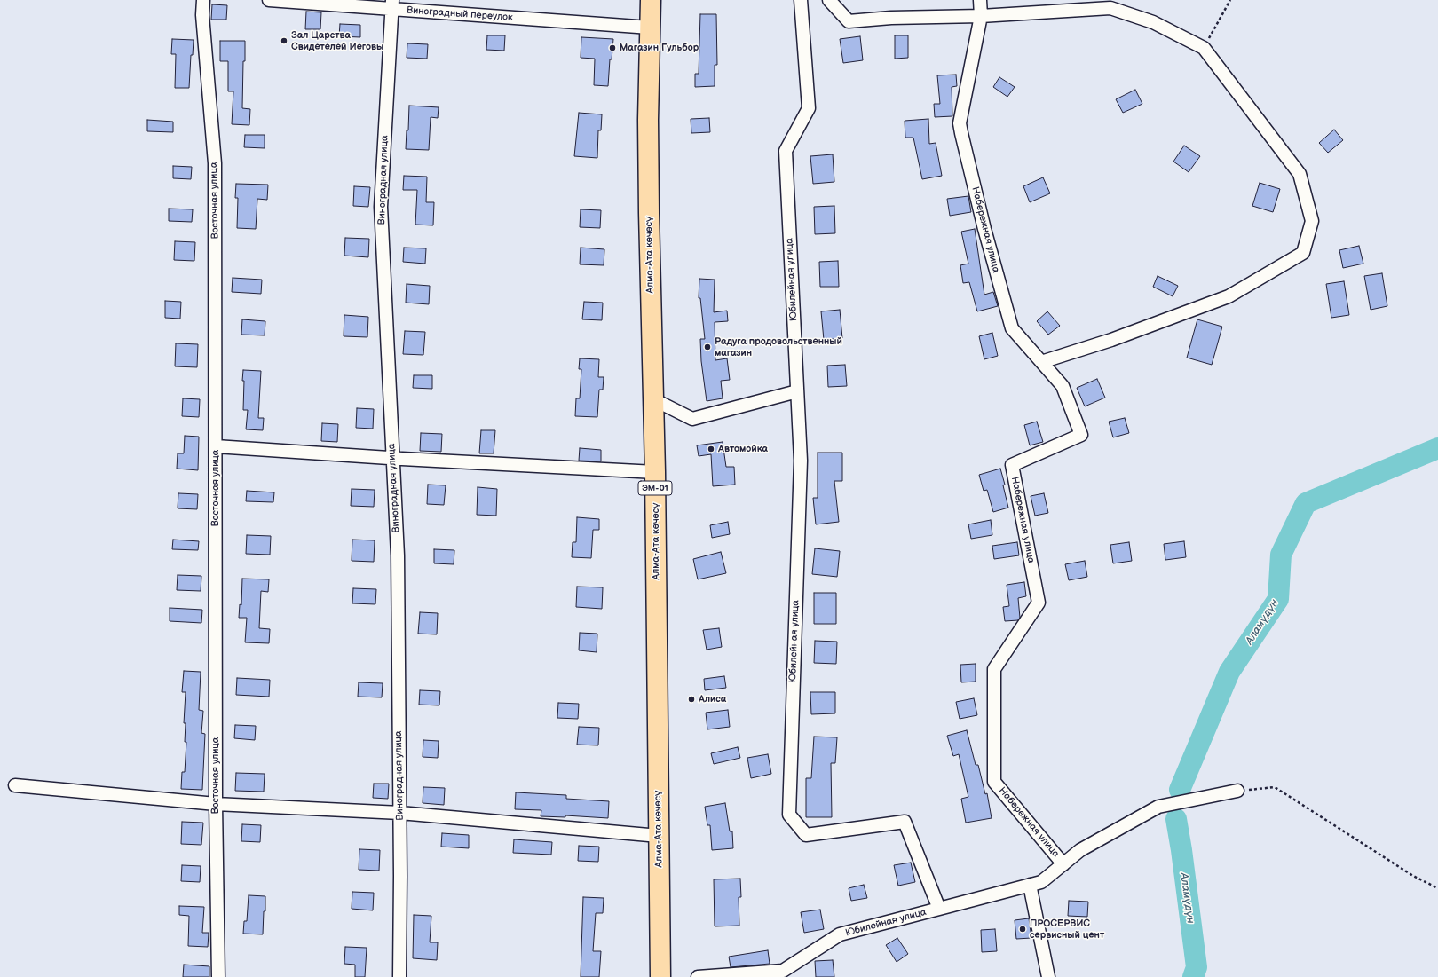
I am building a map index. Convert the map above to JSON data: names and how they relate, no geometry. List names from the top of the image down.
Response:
{
  "streets": {
    "highway": ["Алма-Ата көчөсү", "ЭМ-01"],
    "street": [
      "Виноградный переулок",
      "Виноградная улица",
      "Восточная улица",
      "Набережная улица",
      "Юбилейная улица"
    ]
  },
  "crossings": [
    ["Виноградный переулок", "Виноградная улица"],
    ["Виноградный переулок", "Алма-Ата көчөсү"]
  ],
  "water": ["Аламүдүн"],
  "places": [
    "Зал Царства Свидетелей Иеговы",
    "Магазин Гульбор",
    "Радуга продовольственный магазин",
    "Автомойка",
    "Алиса",
    "ПРОСЕРВИС сервисный цент"
  ]
}
